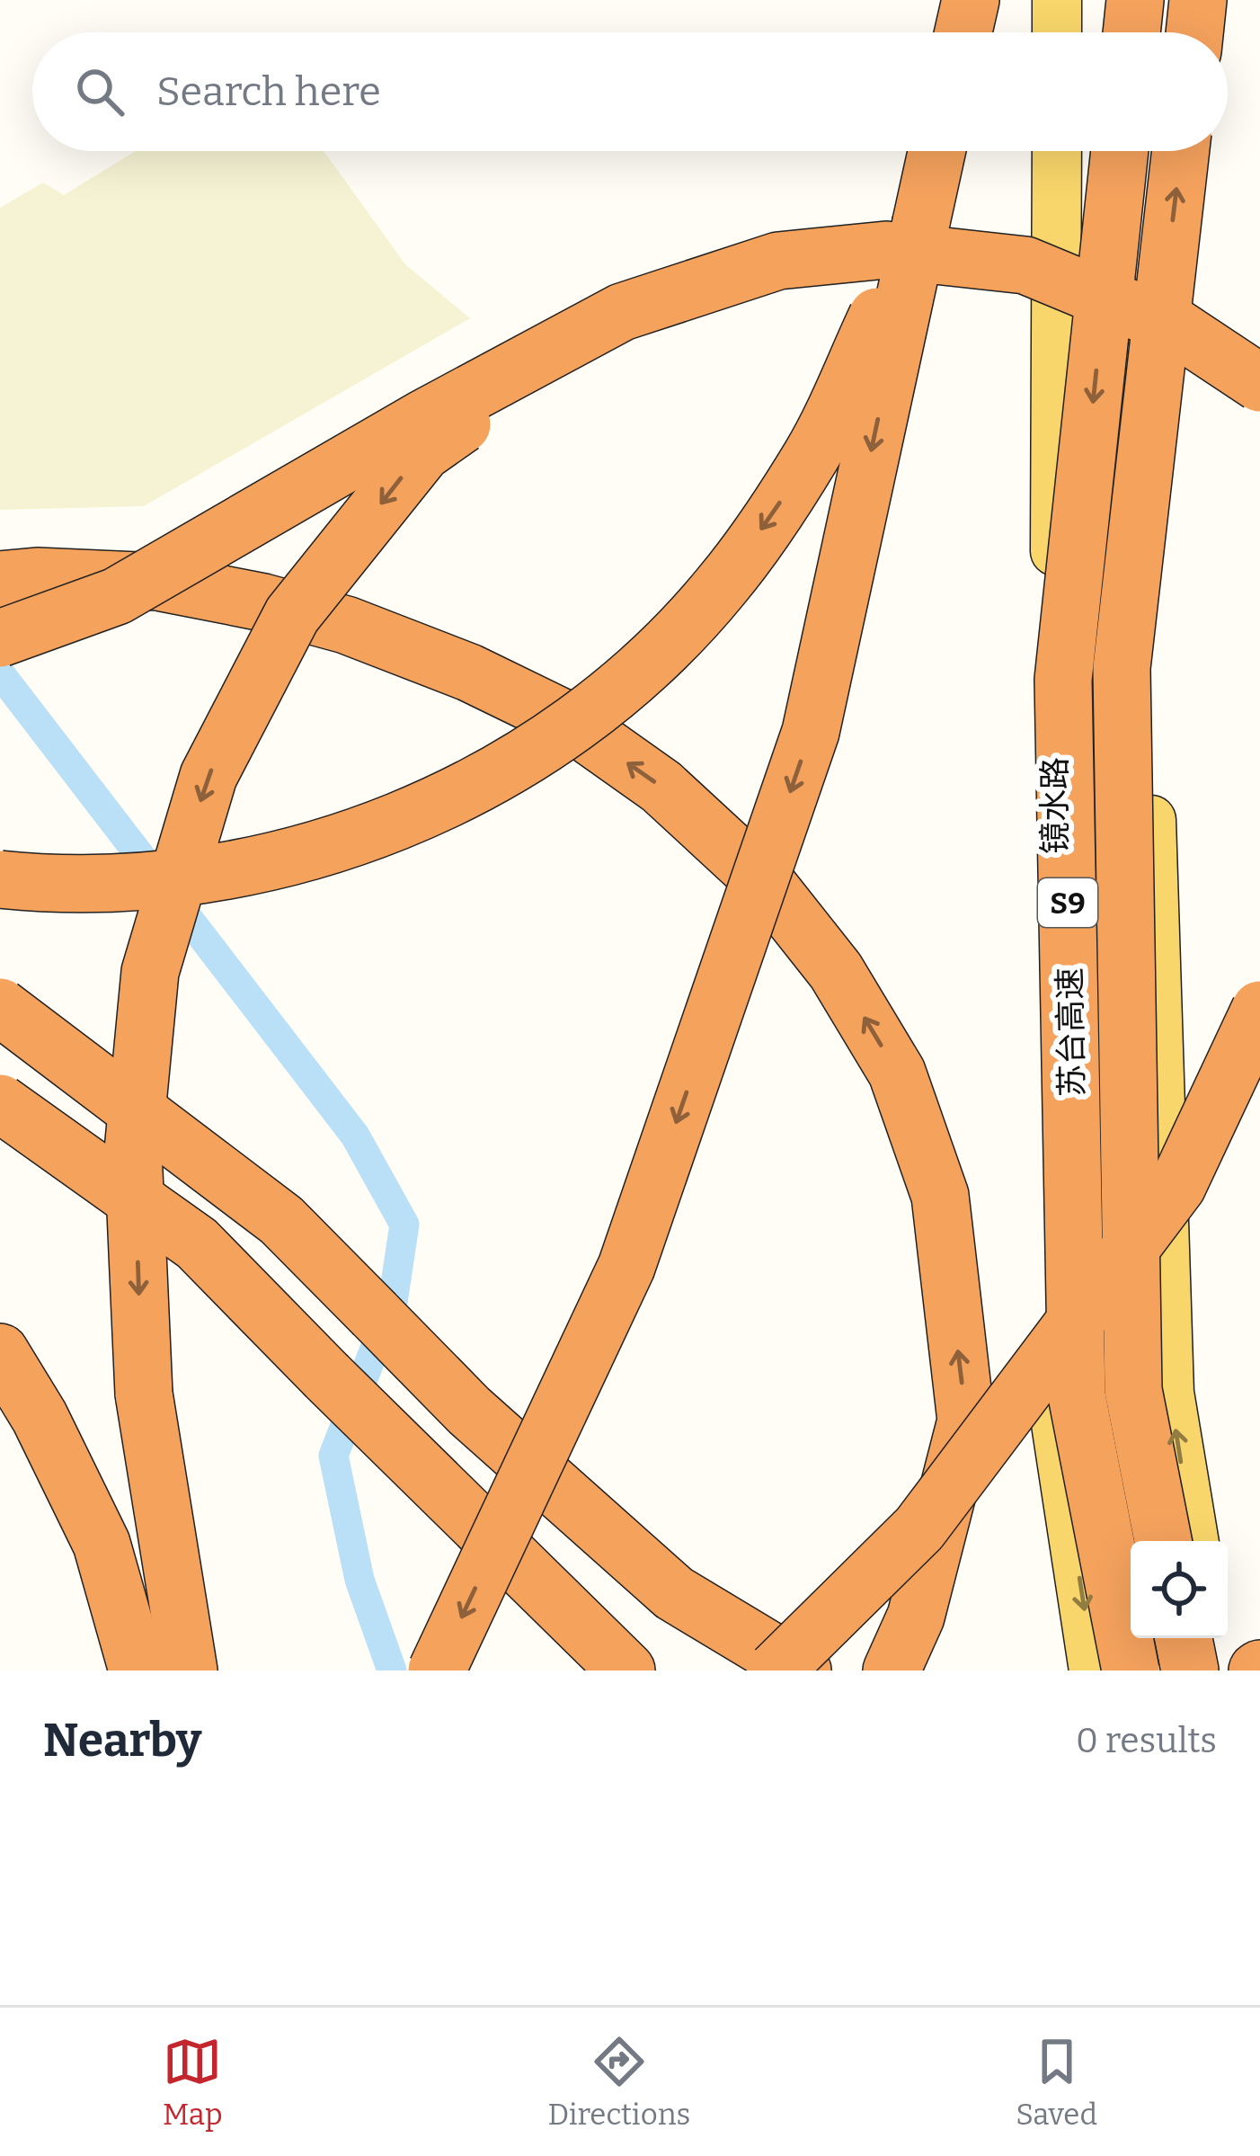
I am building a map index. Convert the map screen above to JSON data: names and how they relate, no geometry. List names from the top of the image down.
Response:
{
  "streets": {
    "highway": ["S9", "苏台高速"],
    "main road": ["镜水路"]
  },
  "page": {
    "search": "Search here",
    "heading": ["Nearby", "0 results"],
    "nav": ["Map", "Directions", "Saved"]
  }
}
